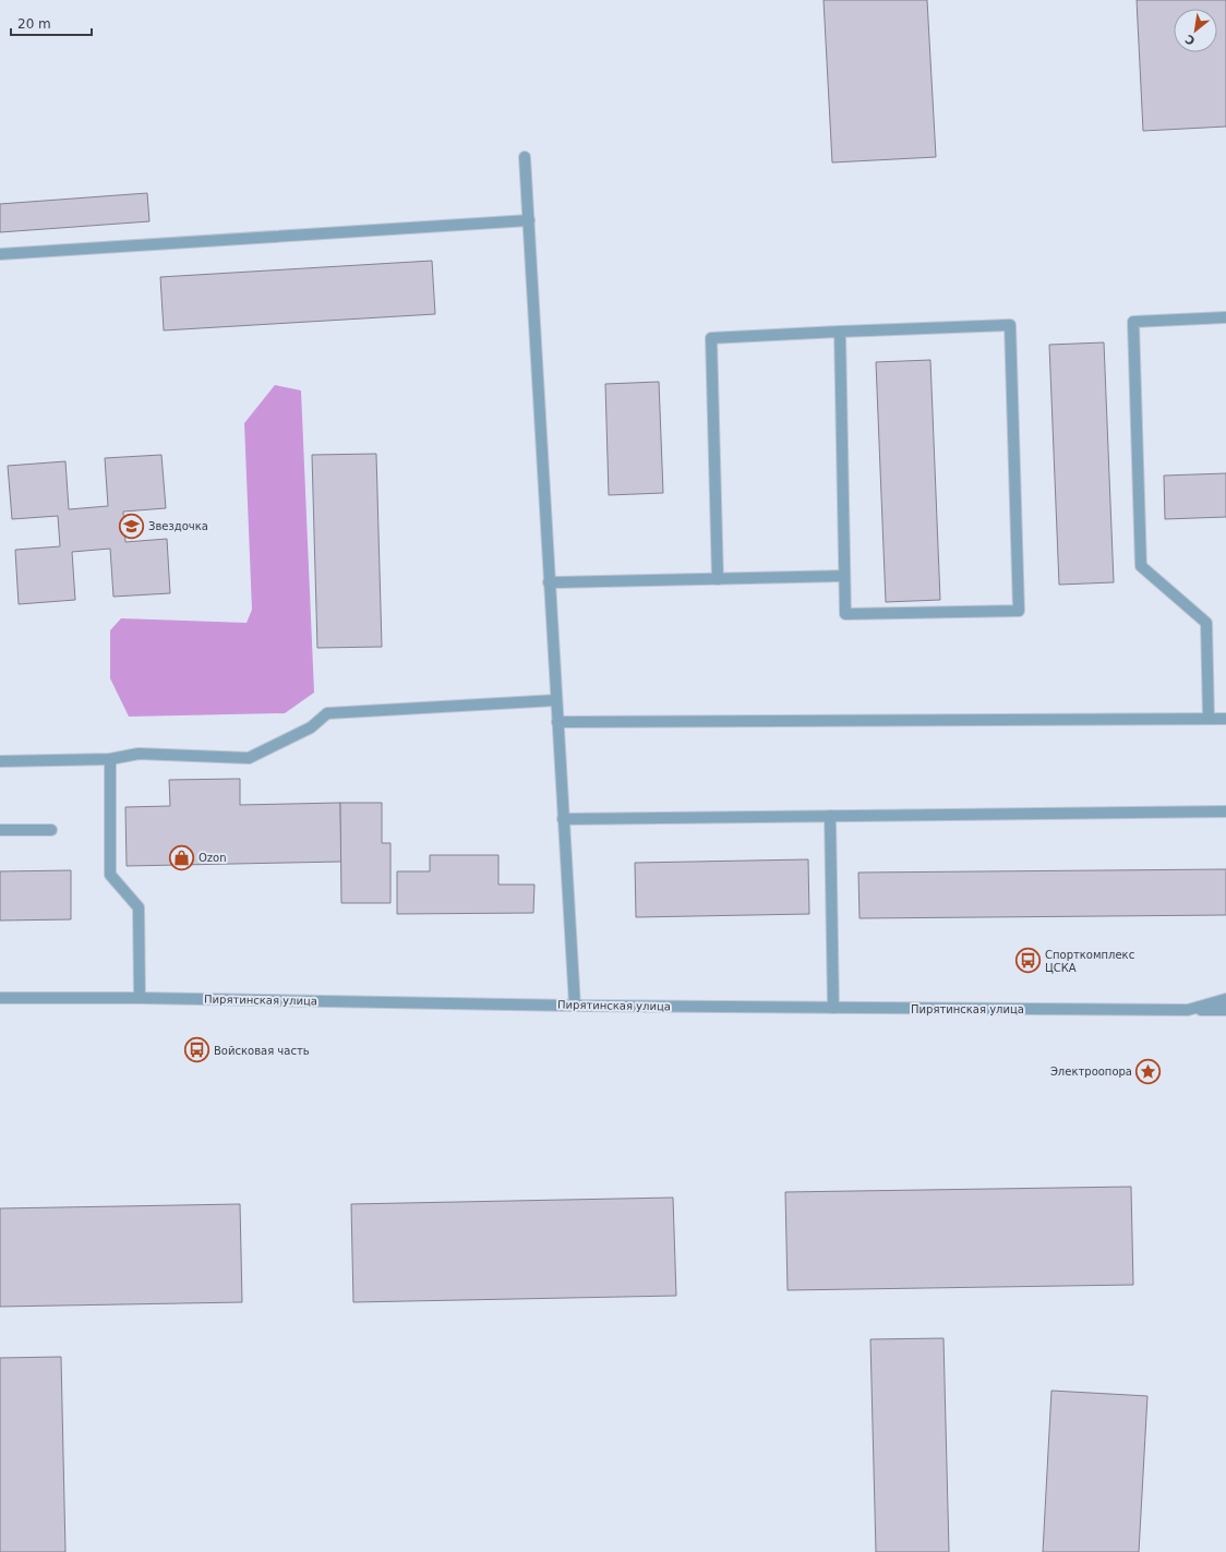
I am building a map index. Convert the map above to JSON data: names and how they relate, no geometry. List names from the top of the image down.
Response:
{
  "streets": {
    "street": ["Пирятинская улица"]
  },
  "places": {
    "school or university": ["Звездочка"],
    "shop": ["Ozon"],
    "bus stop": ["Спорткомплекс ЦСКА", "Войсковая часть"],
    "place": ["Электроопора"]
  },
  "scale_bar": "20 m",
  "north": "bottom left"
}
